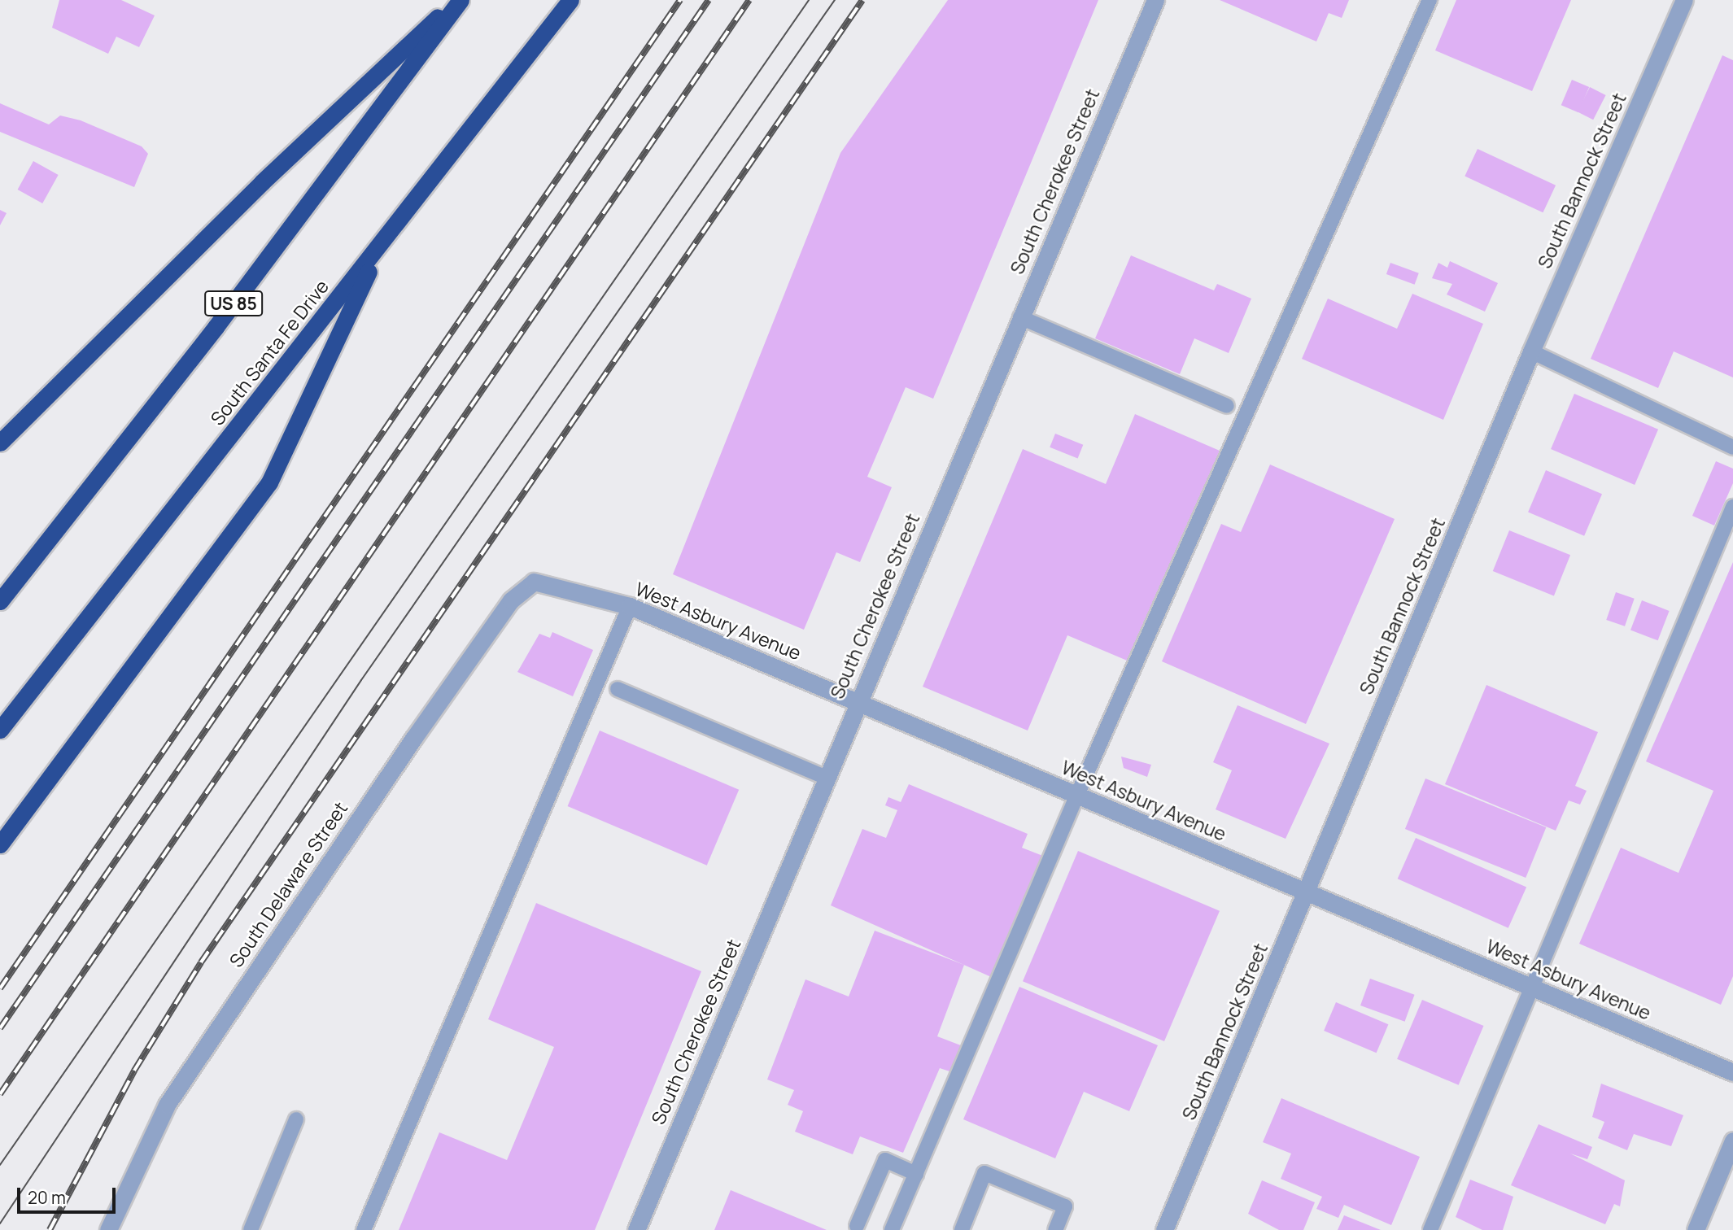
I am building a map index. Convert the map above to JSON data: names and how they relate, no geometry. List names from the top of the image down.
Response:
{
  "streets": {
    "highway": ["US 85", "South Santa Fe Drive"],
    "street": [
      "South Bannock Street",
      "South Cherokee Street",
      "West Asbury Avenue",
      "South Delaware Street"
    ]
  },
  "crossings": [
    ["South Bannock Street", "West Asbury Avenue"],
    ["South Cherokee Street", "West Asbury Avenue"],
    ["West Asbury Avenue", "South Delaware Street"]
  ],
  "scale_bar": "20 m"
}
